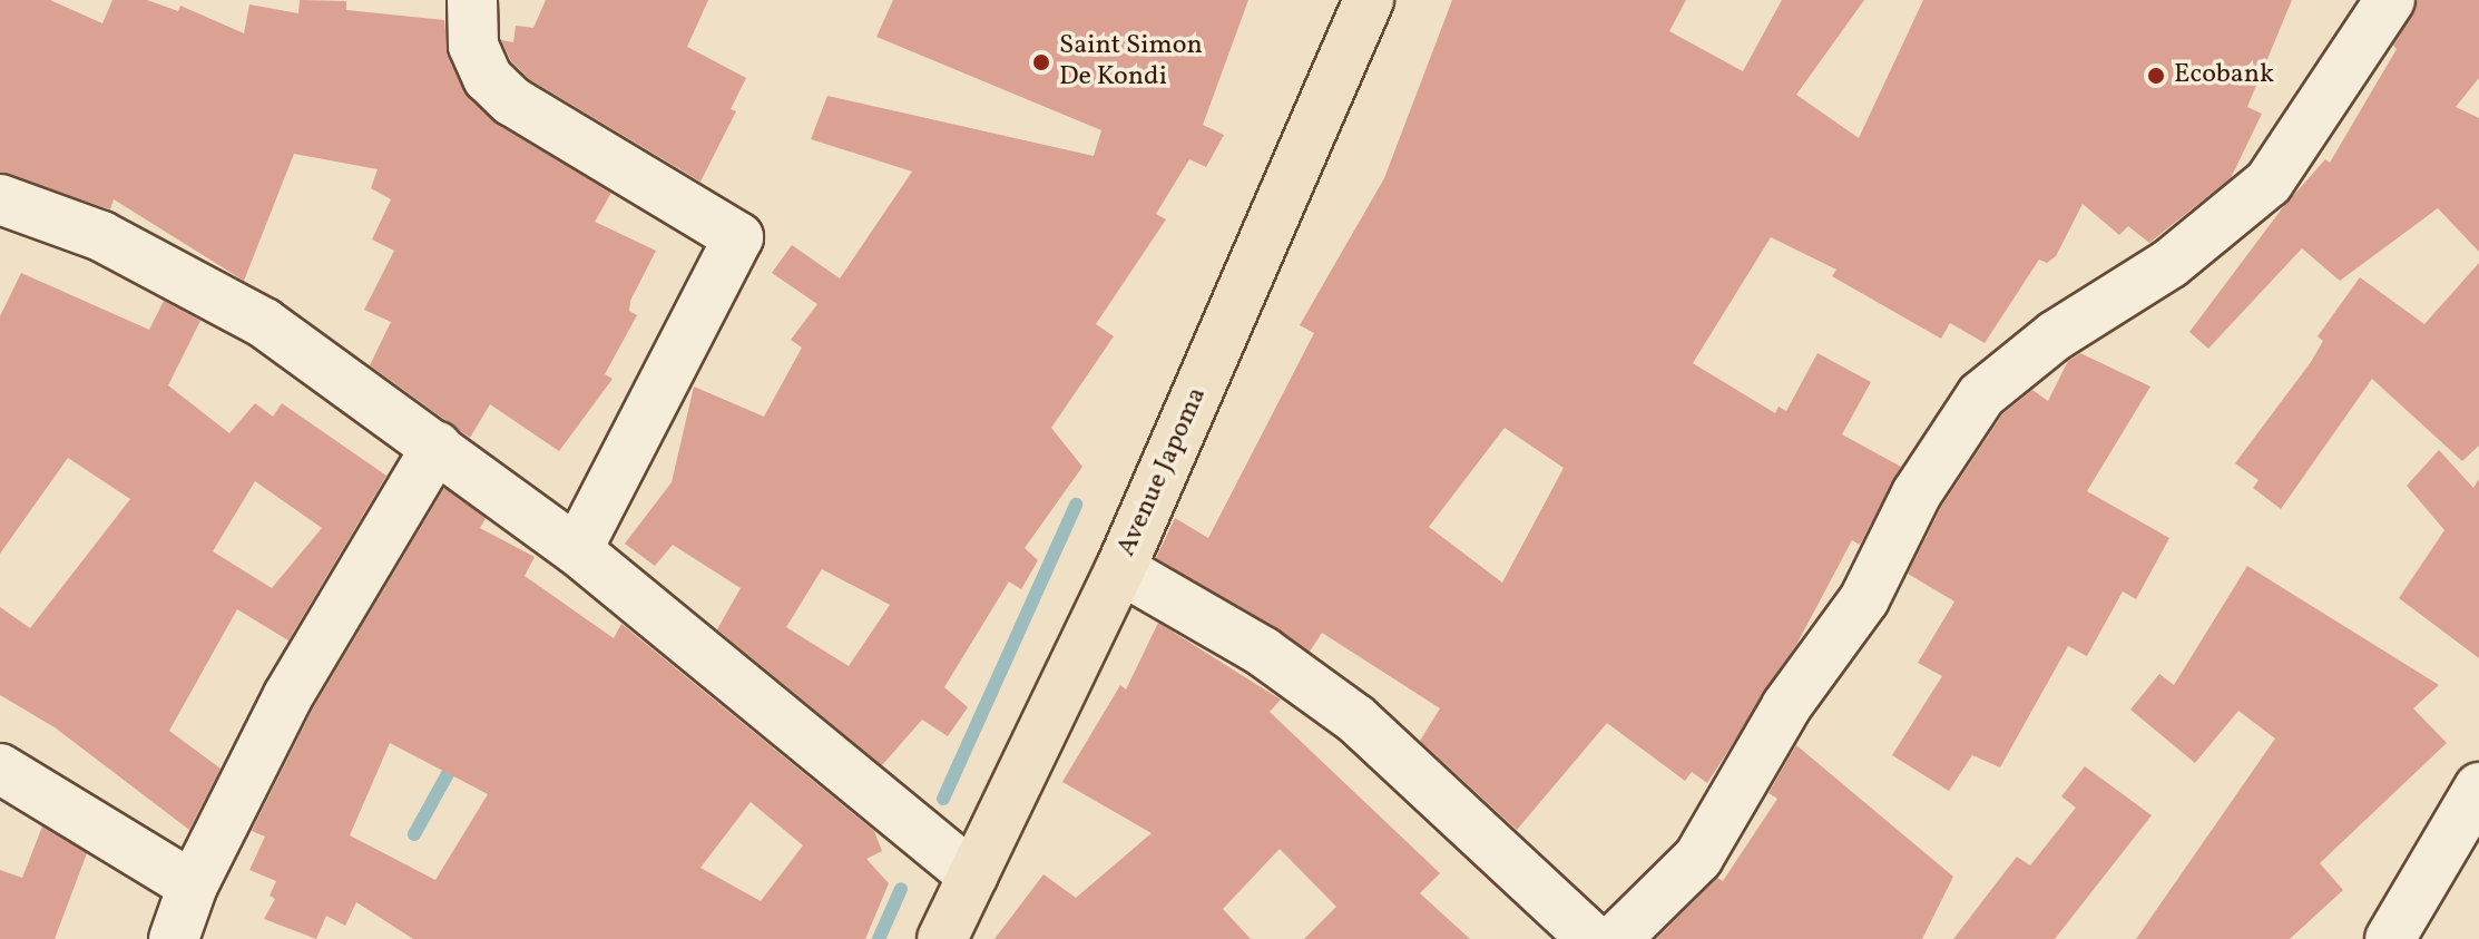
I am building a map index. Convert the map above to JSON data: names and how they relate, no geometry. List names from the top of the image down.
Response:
{
  "streets": {
    "main road": ["Avenue Japoma"]
  },
  "places": ["Saint Simon De Kondi", "Ecobank"]
}
